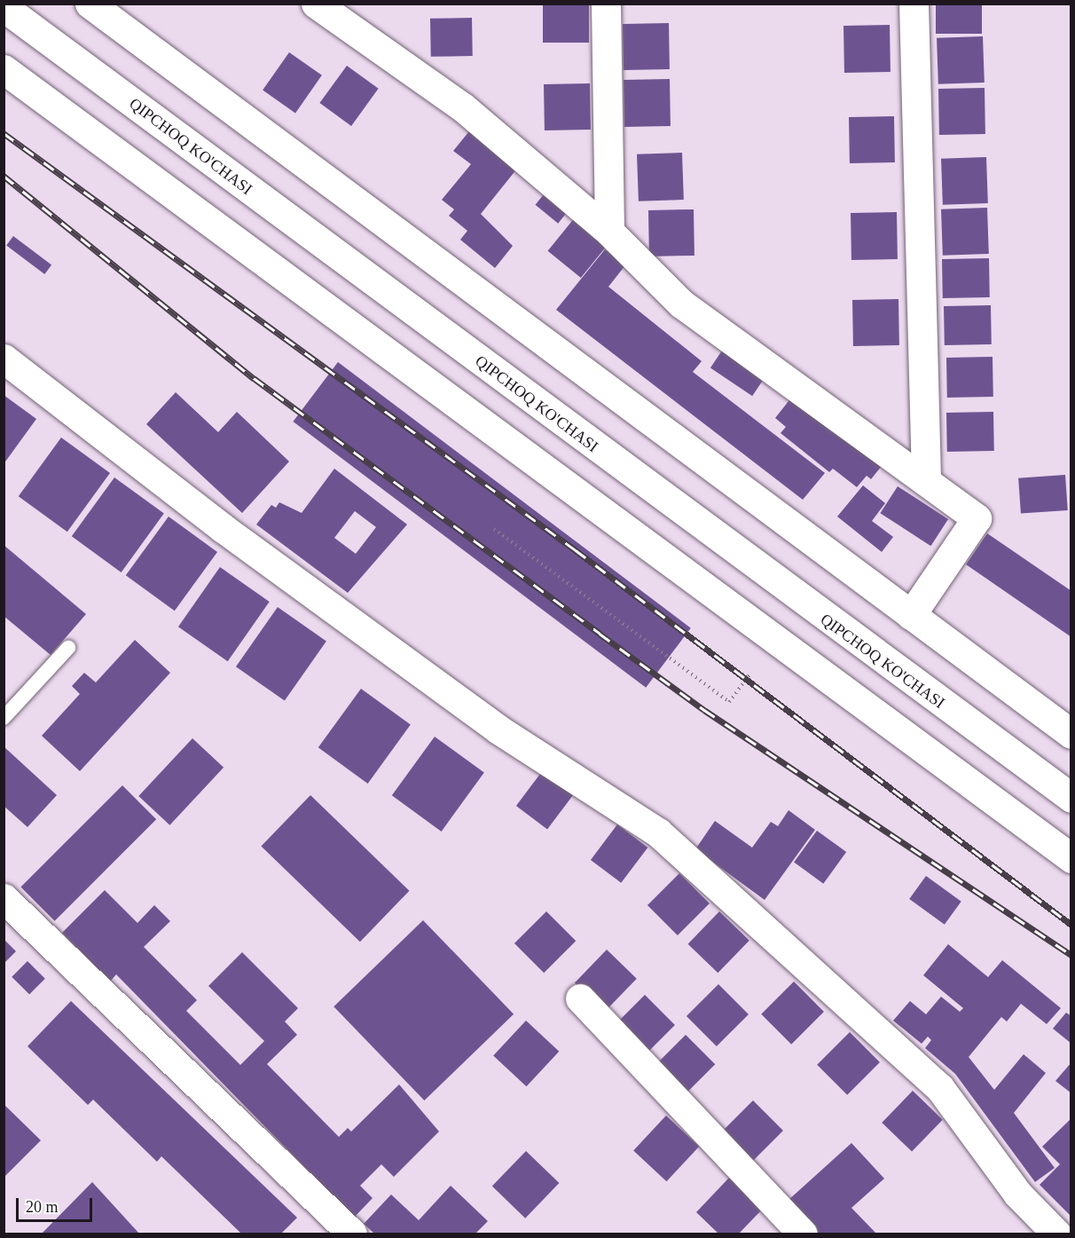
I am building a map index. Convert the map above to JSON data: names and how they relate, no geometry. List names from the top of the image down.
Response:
{
  "streets": {
    "street": ["QIPCHOQ KO'CHASI"]
  },
  "scale_bar": "20 m"
}
